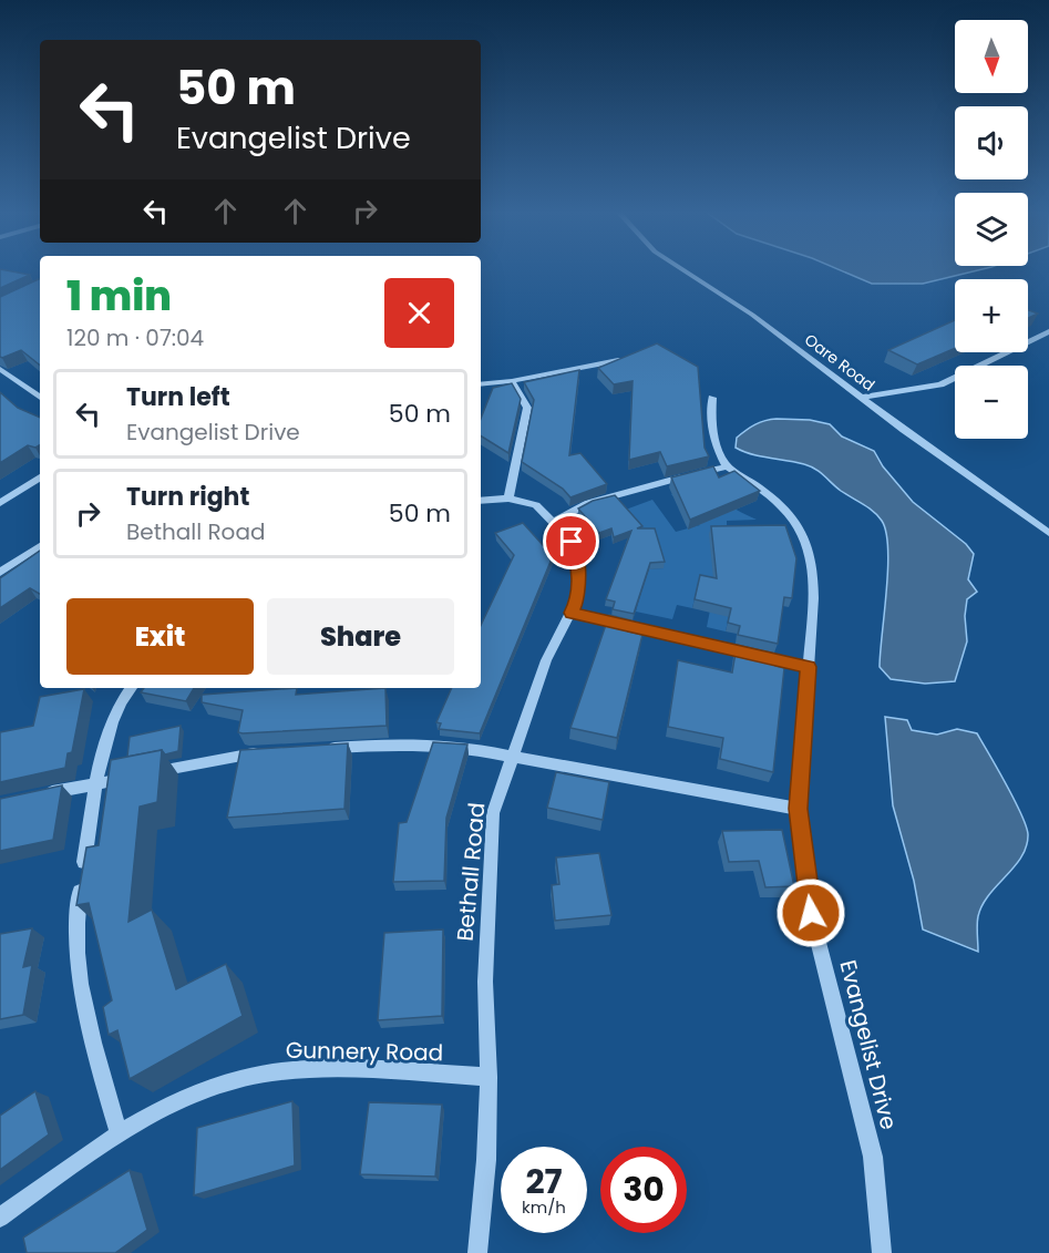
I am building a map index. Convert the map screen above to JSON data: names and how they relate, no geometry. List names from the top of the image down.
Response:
{
  "streets": {
    "street": [
      "Oare Road",
      "Bethall Road",
      "Evangelist Drive",
      "Gunnery Road"
    ]
  },
  "crossings": [
    ["Bethall Road", "Gunnery Road"]
  ],
  "north": "bottom",
  "page": {
    "map_buttons": ["+", "−"],
    "turn": ["50 m", "Evangelist Drive"],
    "heading": ["1 min", "120 m · 07:04"],
    "list": [
      {
        "name": "Turn left",
        "note": "Evangelist Drive",
        "value": "50 m"
      },
      {
        "name": "Turn right",
        "note": "Bethall Road",
        "value": "50 m"
      }
    ],
    "buttons": ["Exit", "Share"],
    "speed": "27 km/h",
    "limit": "30"
  }
}
